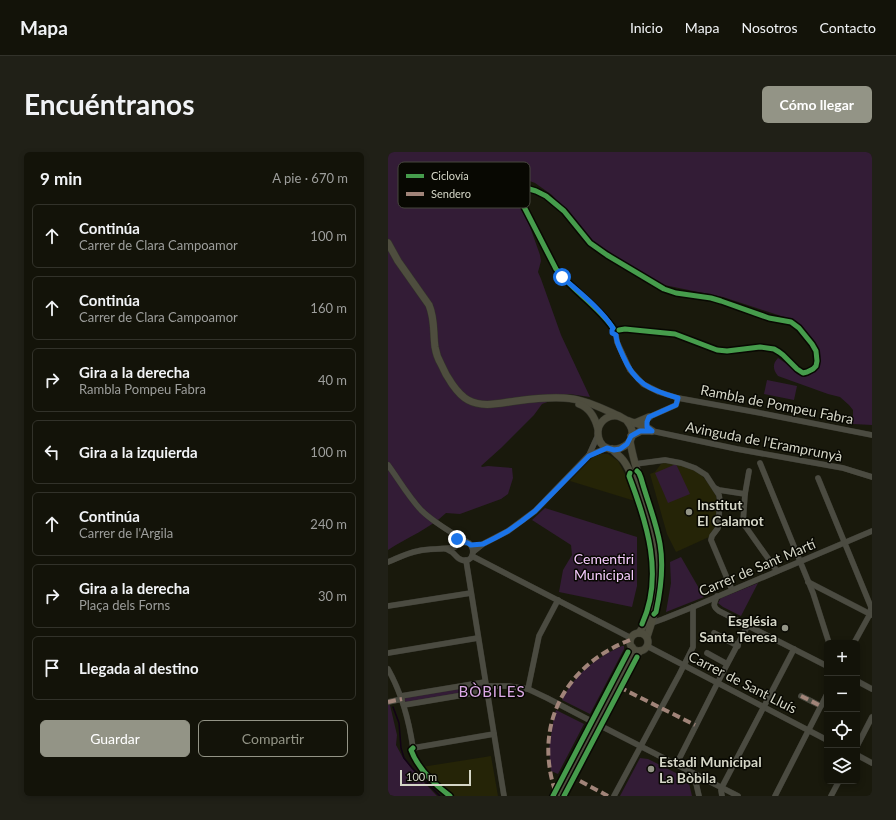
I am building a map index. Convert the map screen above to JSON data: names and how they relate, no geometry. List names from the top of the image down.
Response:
{
  "streets": {
    "street": [
      "Rambla de Pompeu Fabra",
      "Avinguda de l'Eramprunyà",
      "Carrer de Sant Martí",
      "Carrer de Sant Lluís"
    ]
  },
  "districts": ["BÒBILES"],
  "parks": ["Cementiri Municipal"],
  "places": ["Institut El Calamot", "Església Santa Teresa", "Estadi Municipal La Bòbila"],
  "legend": ["Ciclovía", "Sendero"],
  "scale_bar": "100 m",
  "page": {
    "header": "Mapa",
    "nav": [
      "Inicio",
      "Mapa",
      "Nosotros",
      "Contacto"
    ],
    "buttons": [
      "Cómo llegar",
      ["Guardar", "Compartir"]
    ],
    "title": "Encuéntranos",
    "heading": ["9 min", "A pie · 670 m"],
    "list": [
      ["Continúa", "Carrer de Clara Campoamor", "100 m"],
      ["Continúa", "Carrer de Clara Campoamor", "160 m"],
      ["Gira a la derecha", "Rambla Pompeu Fabra", "40 m"],
      ["Gira a la izquierda", "100 m"],
      ["Continúa", "Carrer de l'Argila", "240 m"],
      ["Gira a la derecha", "Plaça dels Forns", "30 m"],
      "Llegada al destino"
    ],
    "map_buttons": ["+", "−"],
    "scale": "100 m"
  }
}
